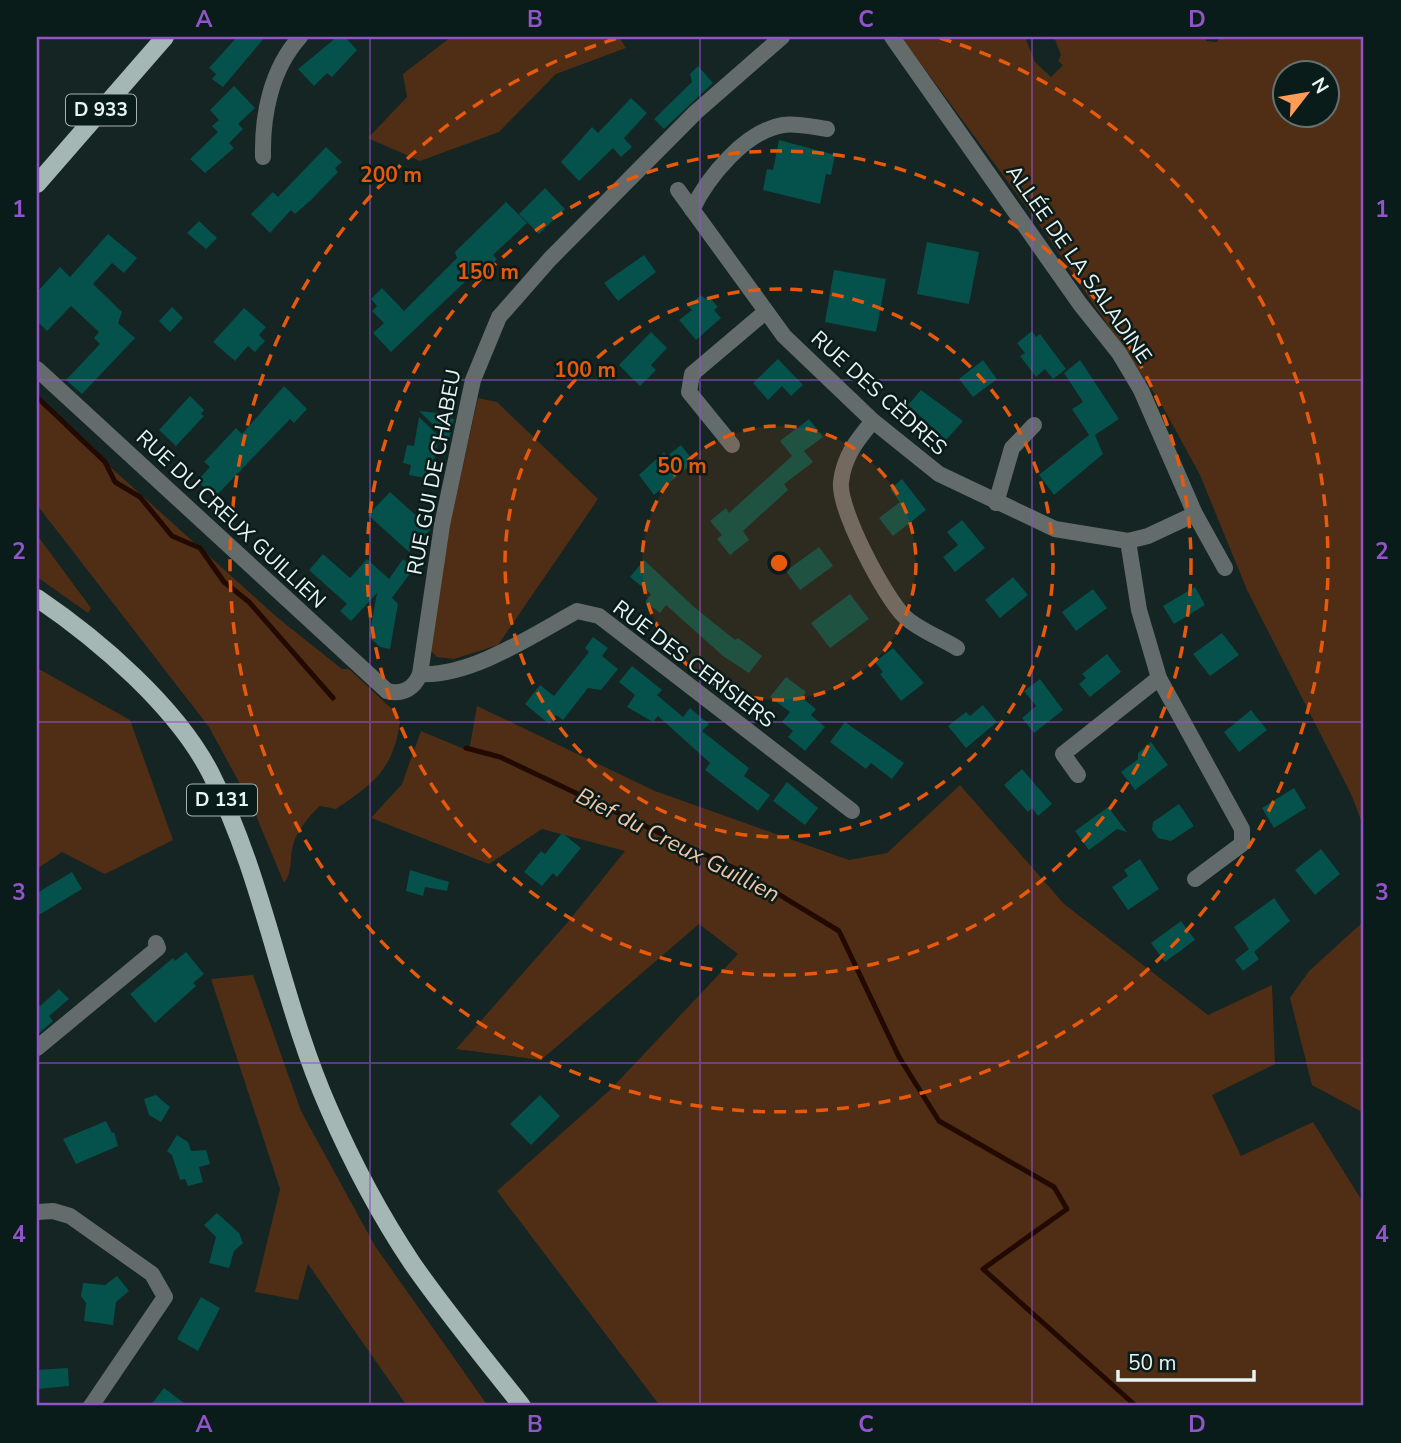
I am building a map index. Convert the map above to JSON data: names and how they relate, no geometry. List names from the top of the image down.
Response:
{
  "streets": {
    "main road": ["D 933", "D 131"],
    "street": [
      "ALLÉE DE LA SALADINE",
      "RUE DES CÈDRES",
      "RUE GUI DE CHABEU",
      "RUE DU CREUX GUILLIEN",
      "RUE DES CERISIERS"
    ]
  },
  "crossings": [
    ["ALLÉE DE LA SALADINE", "RUE DES CÈDRES"],
    ["RUE GUI DE CHABEU", "RUE DU CREUX GUILLIEN"],
    ["RUE GUI DE CHABEU", "RUE DES CERISIERS"],
    ["RUE DU CREUX GUILLIEN", "RUE DES CERISIERS"]
  ],
  "water": ["Bief du Creux Guillien"],
  "scale_bar": "50 m",
  "north": "top right",
  "grid": {
    "columns": [
      "A",
      "B",
      "C",
      "D"
    ],
    "rows": [
      "1",
      "2",
      "3",
      "4"
    ]
  },
  "rings": [
    "200 m",
    "150 m",
    "100 m",
    "50 m"
  ]
}
